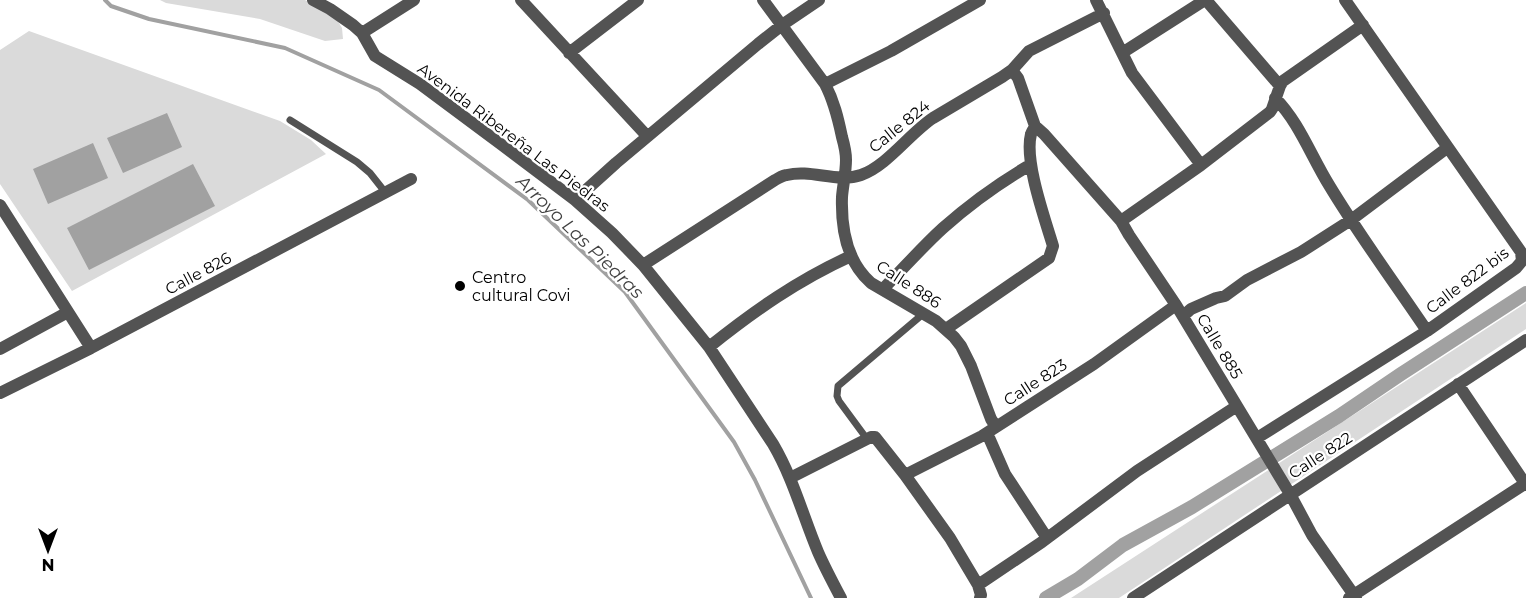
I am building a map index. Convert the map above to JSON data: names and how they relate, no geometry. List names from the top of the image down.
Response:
{
  "streets": {
    "street": [
      "Calle 824",
      "Avenida Ribereña Las Piedras",
      "Calle 826",
      "Calle 822 bis",
      "Calle 886",
      "Calle 885",
      "Calle 823",
      "Calle 822"
    ]
  },
  "crossings": [
    ["Calle 824", "Avenida Ribereña Las Piedras"],
    ["Calle 824", "Calle 886"],
    ["Calle 822 bis", "Calle 885"],
    ["Calle 822 bis", "Calle 823"],
    ["Calle 886", "Calle 823"],
    ["Calle 885", "Calle 823"],
    ["Calle 885", "Calle 822"]
  ],
  "water": ["Arroyo Las Piedras"],
  "places": ["Centro cultural Covi"],
  "north": "bottom"
}
